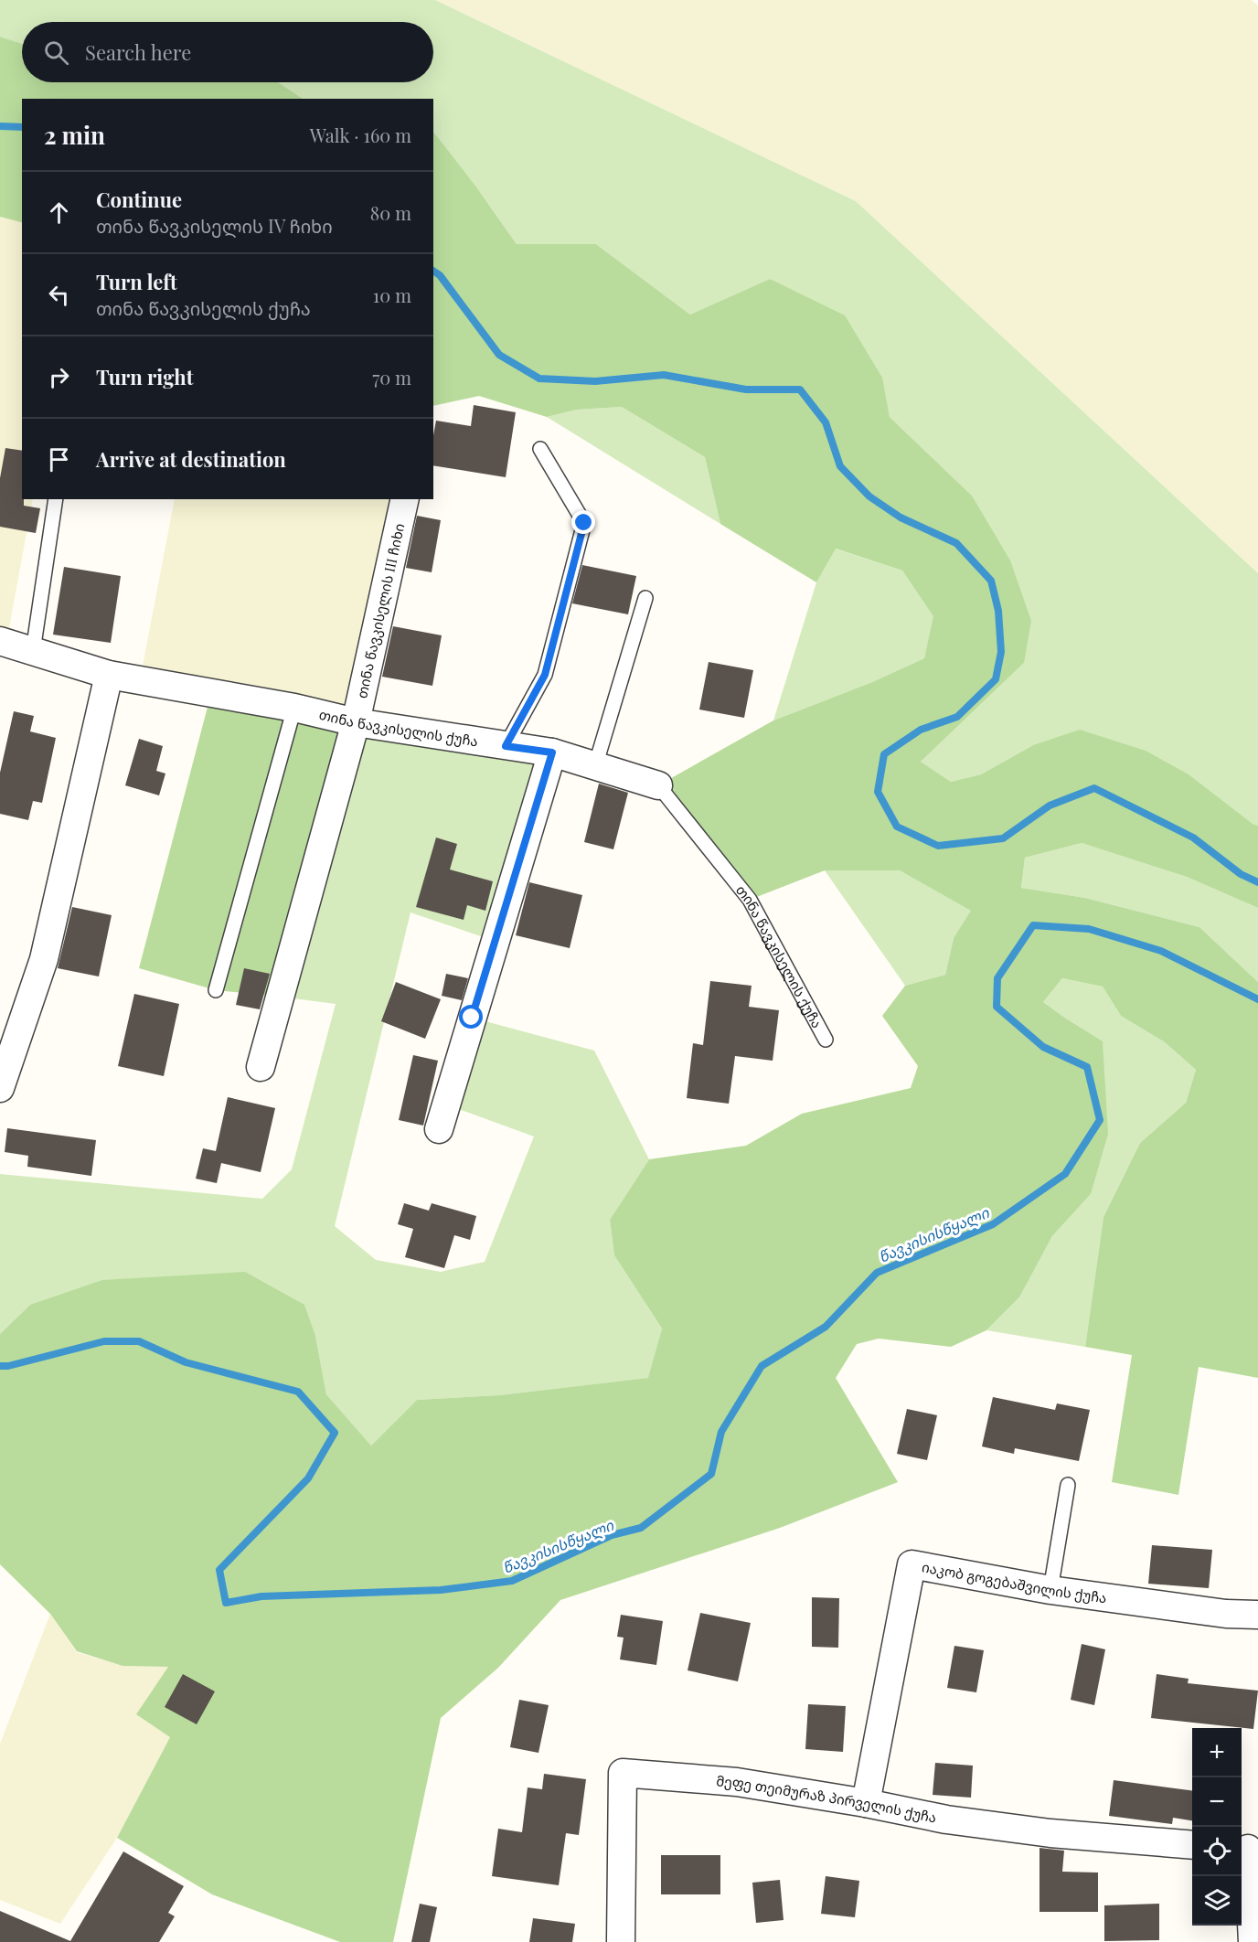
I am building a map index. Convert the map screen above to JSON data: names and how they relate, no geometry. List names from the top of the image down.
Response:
{
  "streets": {
    "street": [
      "თინა წავკისელის III ჩიხი",
      "თინა წავკისელის ქუჩა",
      "იაკობ გოგებაშვილის ქუჩა",
      "მეფე თეიმურაზ პირველის ქუჩა"
    ]
  },
  "crossings": [
    ["თინა წავკისელის III ჩიხი", "თინა წავკისელის ქუჩა"],
    ["იაკობ გოგებაშვილის ქუჩა", "მეფე თეიმურაზ პირველის ქუჩა"]
  ],
  "water": ["წავკისისწყალი"],
  "page": {
    "search": "Search here",
    "heading": ["2 min", "Walk · 160 m"],
    "list": [
      ["Continue", "თინა წავკისელის IV ჩიხი", "80 m"],
      ["Turn left", "თინა წავკისელის ქუჩა", "10 m"],
      ["Turn right", "70 m"],
      "Arrive at destination"
    ],
    "map_buttons": ["+", "−"]
  }
}
